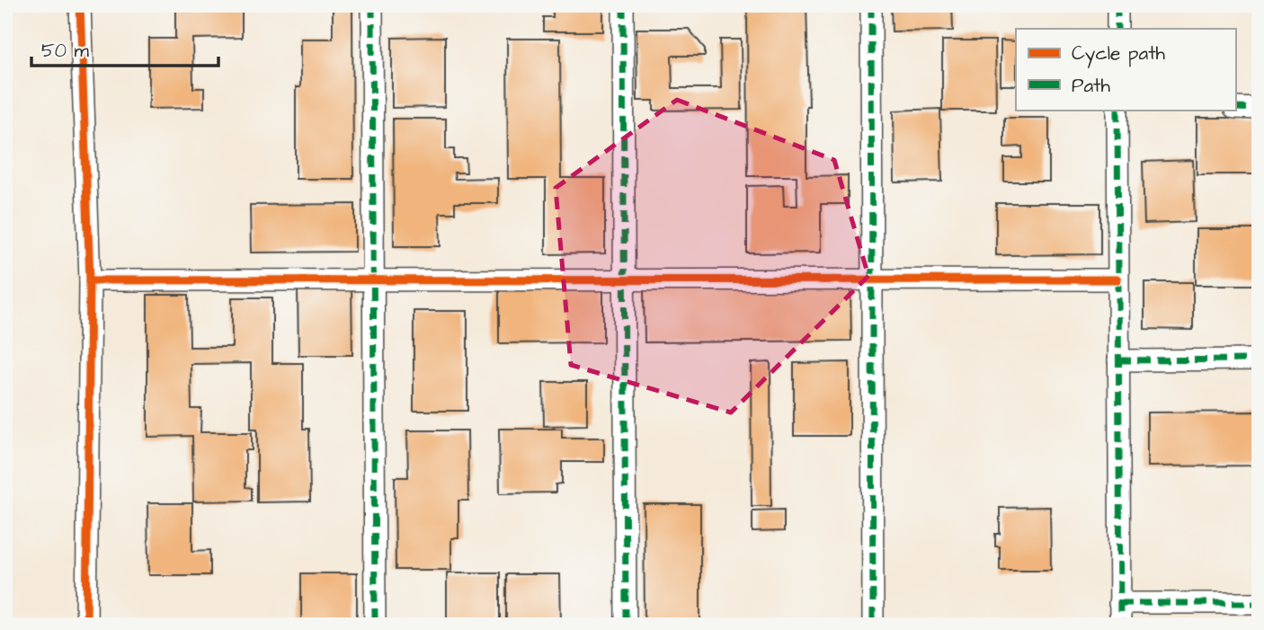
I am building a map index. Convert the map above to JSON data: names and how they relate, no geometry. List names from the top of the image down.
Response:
{
  "legend": ["Cycle path", "Path"],
  "scale_bar": "50 m"
}
